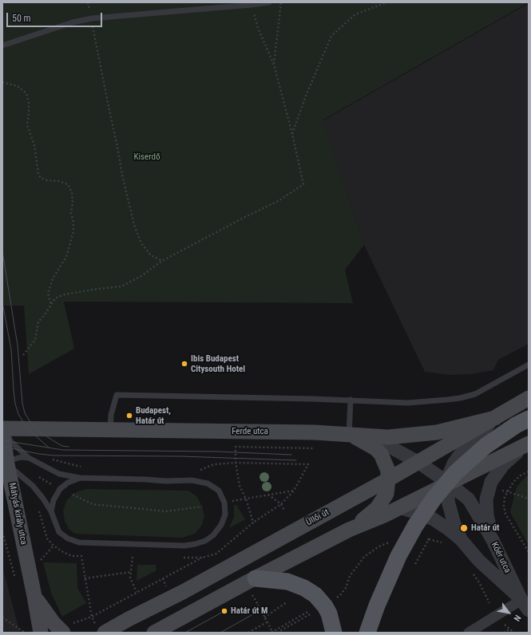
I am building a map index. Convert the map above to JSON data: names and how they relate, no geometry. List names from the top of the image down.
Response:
{
  "streets": {
    "main road": ["Ferde utca", "Mátyás király utca", "Üllői út"],
    "street": ["Kőér utca"]
  },
  "crossings": [
    ["Ferde utca", "Mátyás király utca"],
    ["Ferde utca", "Üllői út"]
  ],
  "parks": ["Kiserdő"],
  "places": [
    "Ibis Budapest Citysouth Hotel",
    "Budapest, Határ út",
    "Határ út",
    "Határ út M"
  ],
  "scale_bar": "50 m",
  "north": "bottom right"
}
